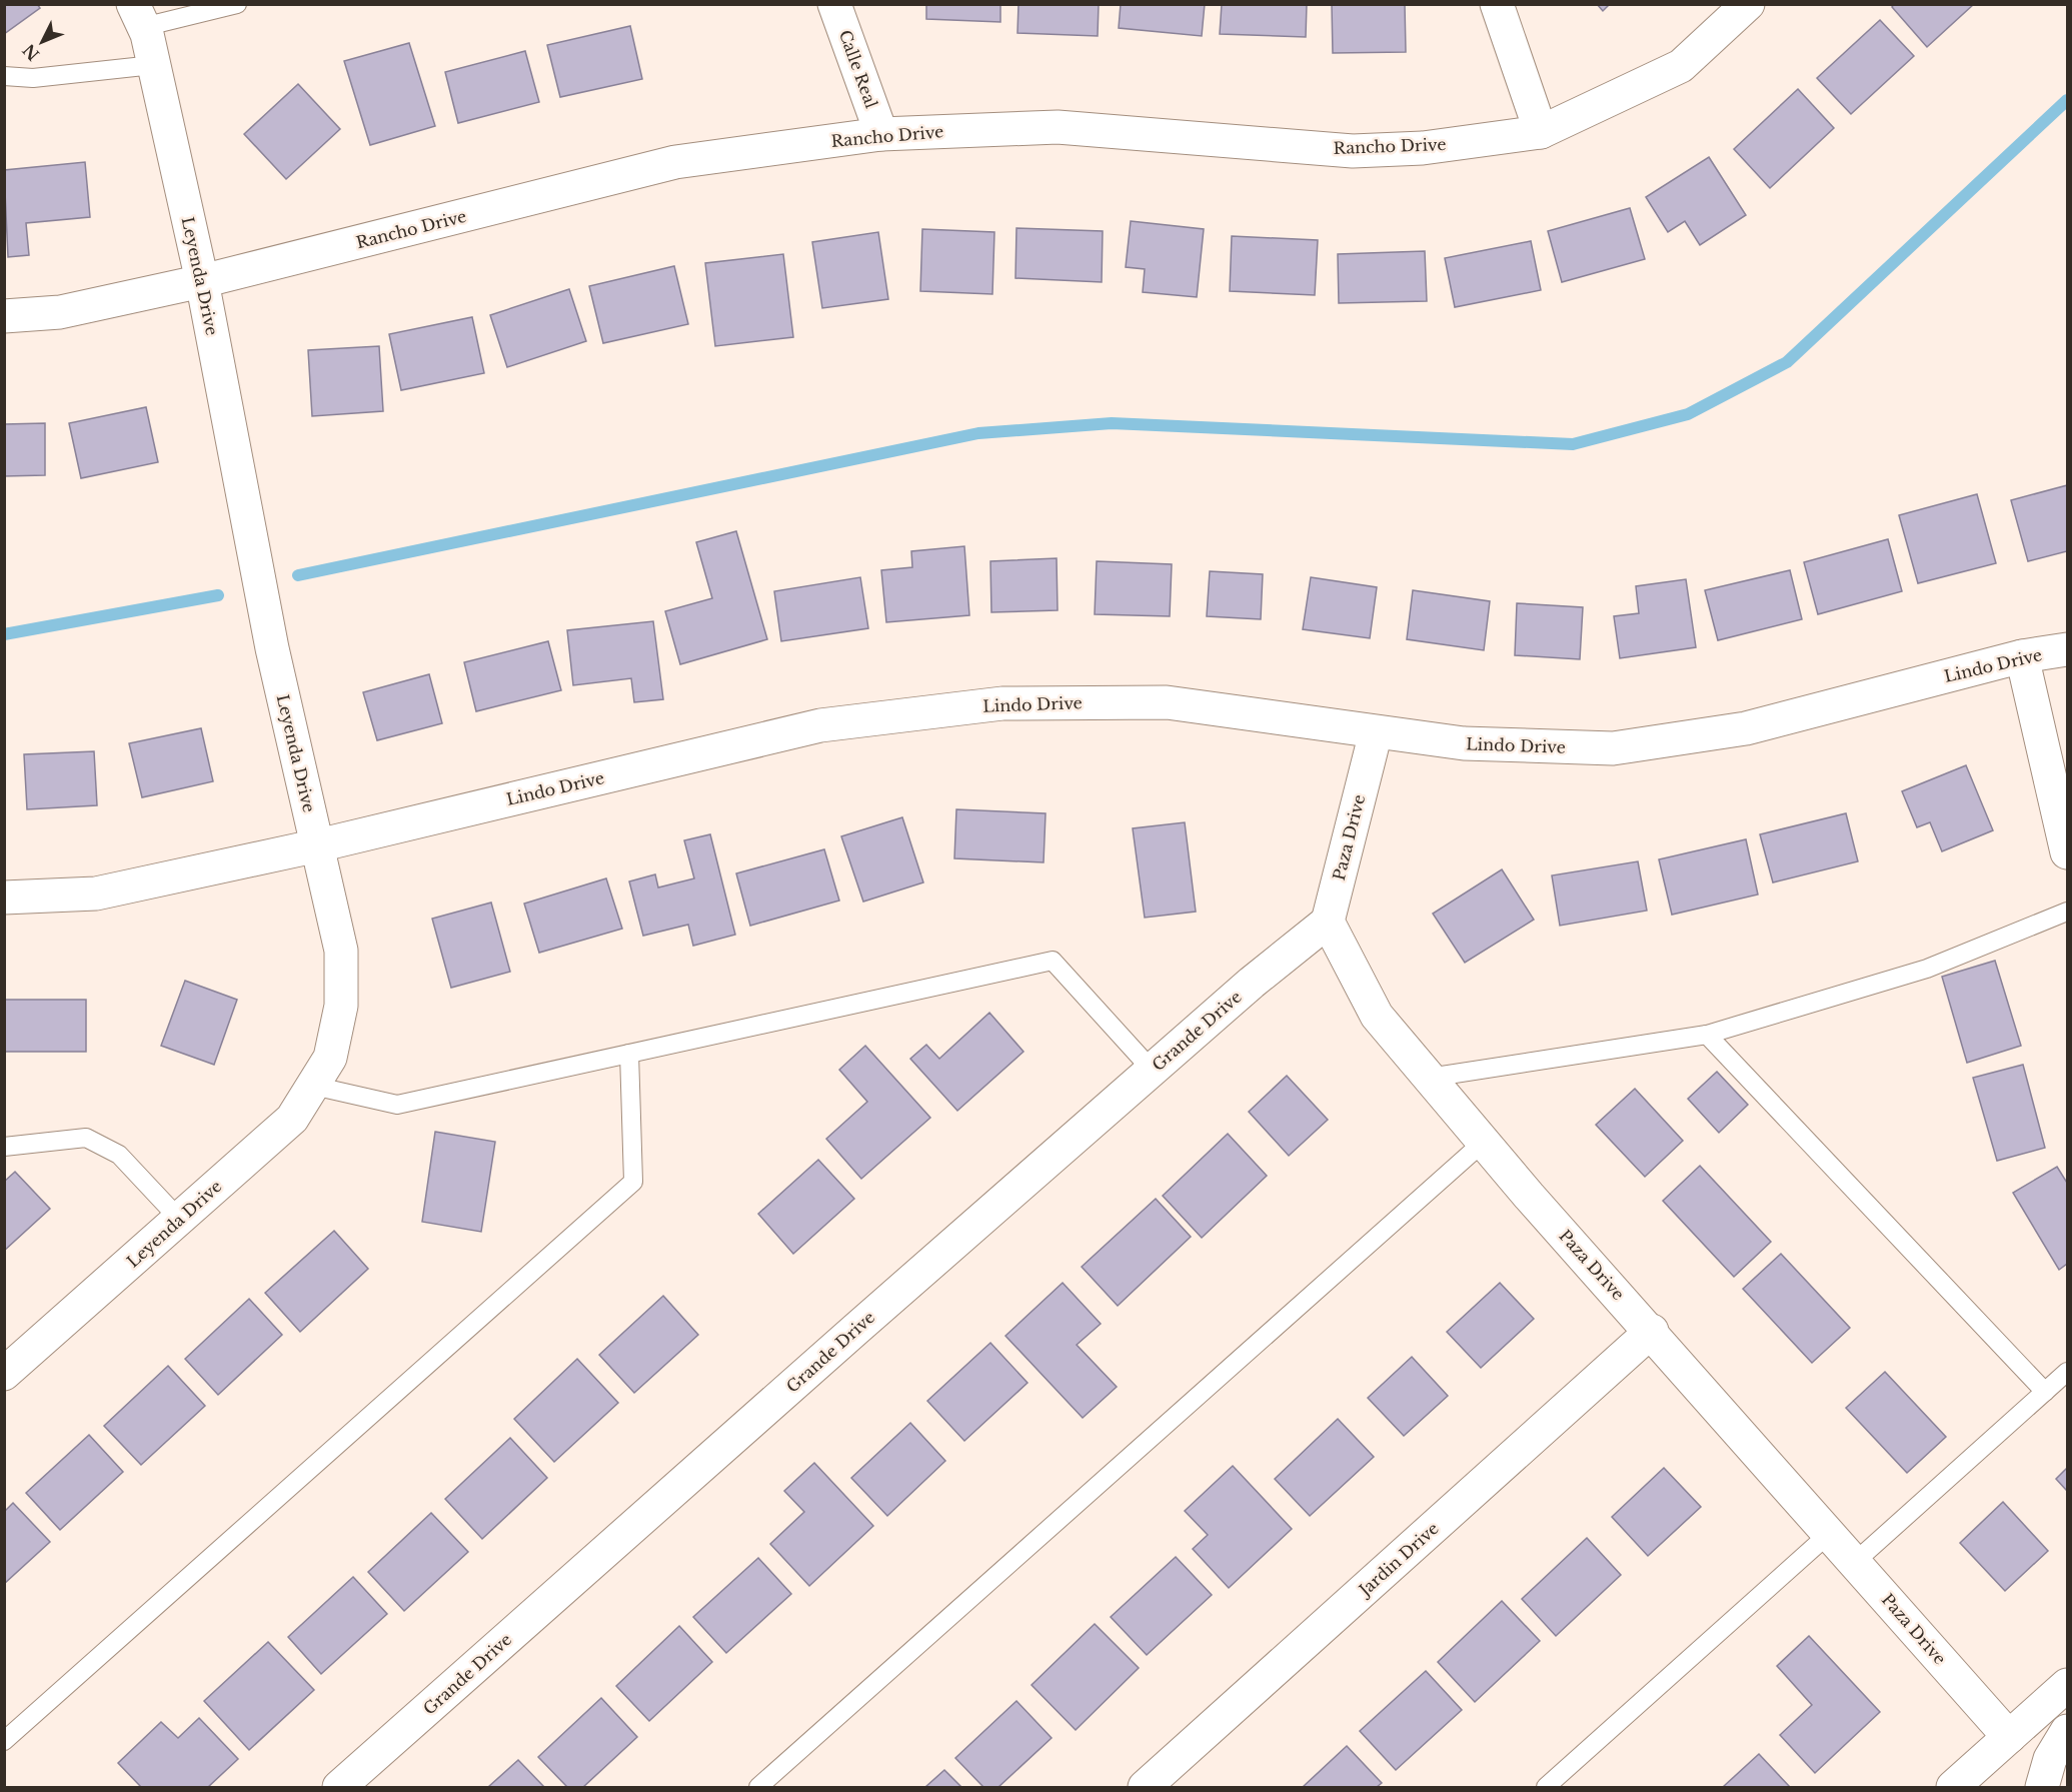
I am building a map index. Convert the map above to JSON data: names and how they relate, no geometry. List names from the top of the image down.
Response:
{
  "streets": {
    "street": [
      "Calle Real",
      "Rancho Drive",
      "Leyenda Drive",
      "Lindo Drive",
      "Paza Drive",
      "Grande Drive",
      "Jardin Drive"
    ]
  },
  "crossings": [
    ["Calle Real", "Rancho Drive"],
    ["Rancho Drive", "Leyenda Drive"],
    ["Leyenda Drive", "Lindo Drive"],
    ["Lindo Drive", "Paza Drive"],
    ["Paza Drive", "Grande Drive"],
    ["Paza Drive", "Jardin Drive"]
  ],
  "north": "bottom left"
}
